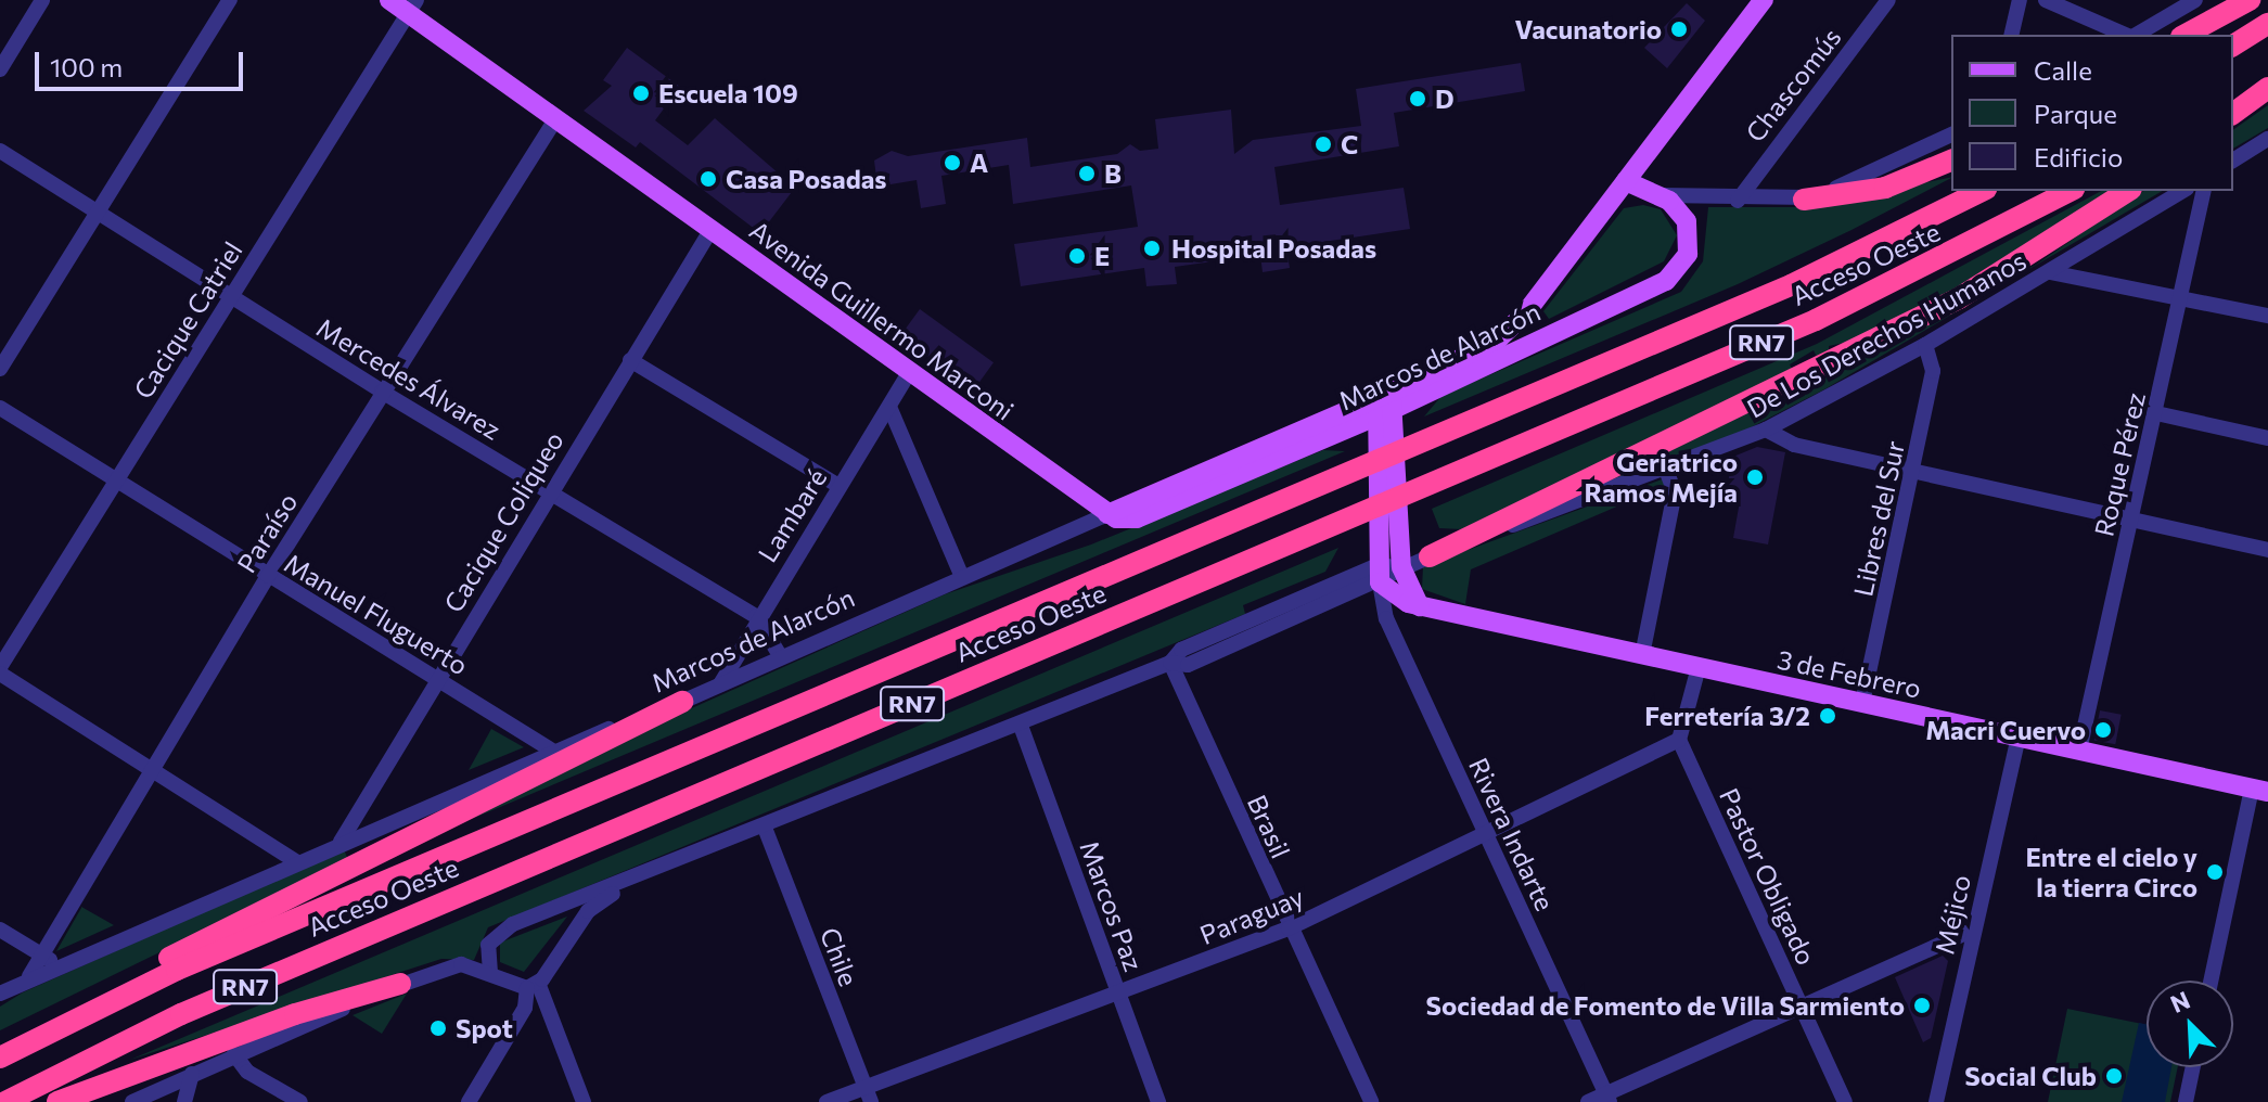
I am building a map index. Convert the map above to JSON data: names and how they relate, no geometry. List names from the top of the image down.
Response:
{
  "streets": {
    "highway": ["Acceso Oeste", "RN7"],
    "main road": ["Avenida Guillermo Marconi", "Marcos de Alarcón", "3 de Febrero"],
    "street": [
      "Chascomús",
      "Cacique Catriel",
      "De Los Derechos Humanos",
      "Mercedes Álvarez",
      "Roque Pérez",
      "Lambaré",
      "Libres del Sur",
      "Cacique Coliqueo",
      "Paraíso",
      "Manuel Fluguerto",
      "Brasil",
      "Rivera Indarte",
      "Pastor Obligado",
      "Marcos Paz",
      "Méjico",
      "Paraguay",
      "Chile"
    ]
  },
  "crossings": [
    ["Cacique Catriel", "Avenida Guillermo Marconi"],
    ["Cacique Catriel", "Mercedes Álvarez"],
    ["Cacique Catriel", "Manuel Fluguerto"],
    ["Avenida Guillermo Marconi", "Marcos de Alarcón"],
    ["Avenida Guillermo Marconi", "Lambaré"],
    ["Avenida Guillermo Marconi", "Cacique Coliqueo"],
    ["Avenida Guillermo Marconi", "Paraíso"],
    ["De Los Derechos Humanos", "Libres del Sur"],
    ["De Los Derechos Humanos", "3 de Febrero"],
    ["De Los Derechos Humanos", "Brasil"],
    ["De Los Derechos Humanos", "Rivera Indarte"],
    ["De Los Derechos Humanos", "Marcos Paz"],
    ["De Los Derechos Humanos", "Chile"],
    ["Marcos de Alarcón", "Mercedes Álvarez"],
    ["Marcos de Alarcón", "Lambaré"],
    ["Marcos de Alarcón", "Cacique Coliqueo"],
    ["Marcos de Alarcón", "Paraíso"],
    ["Marcos de Alarcón", "Manuel Fluguerto"],
    ["Mercedes Álvarez", "Lambaré"],
    ["Mercedes Álvarez", "Cacique Coliqueo"],
    ["Mercedes Álvarez", "Paraíso"],
    ["Roque Pérez", "3 de Febrero"],
    ["Libres del Sur", "3 de Febrero"],
    ["Cacique Coliqueo", "Manuel Fluguerto"],
    ["Paraíso", "Manuel Fluguerto"],
    ["3 de Febrero", "Rivera Indarte"],
    ["3 de Febrero", "Méjico"],
    ["Brasil", "Paraguay"],
    ["Rivera Indarte", "Paraguay"],
    ["Pastor Obligado", "Paraguay"],
    ["Marcos Paz", "Paraguay"],
    ["Paraguay", "Chile"]
  ],
  "places": [
    "Vacunatorio",
    "Escuela 109",
    "D",
    "C",
    "A",
    "B",
    "Casa Posadas",
    "Hospital Posadas",
    "E",
    "Geriatrico Ramos Mejía",
    "Ferretería 3/2",
    "Macri Cuervo",
    "Entre el cielo y la tierra Circo",
    "Sociedad de Fomento de Villa Sarmiento",
    "Spot",
    "Social Club"
  ],
  "legend": ["Calle", "Parque", "Edificio"],
  "scale_bar": "100 m",
  "north": "top left"
}
